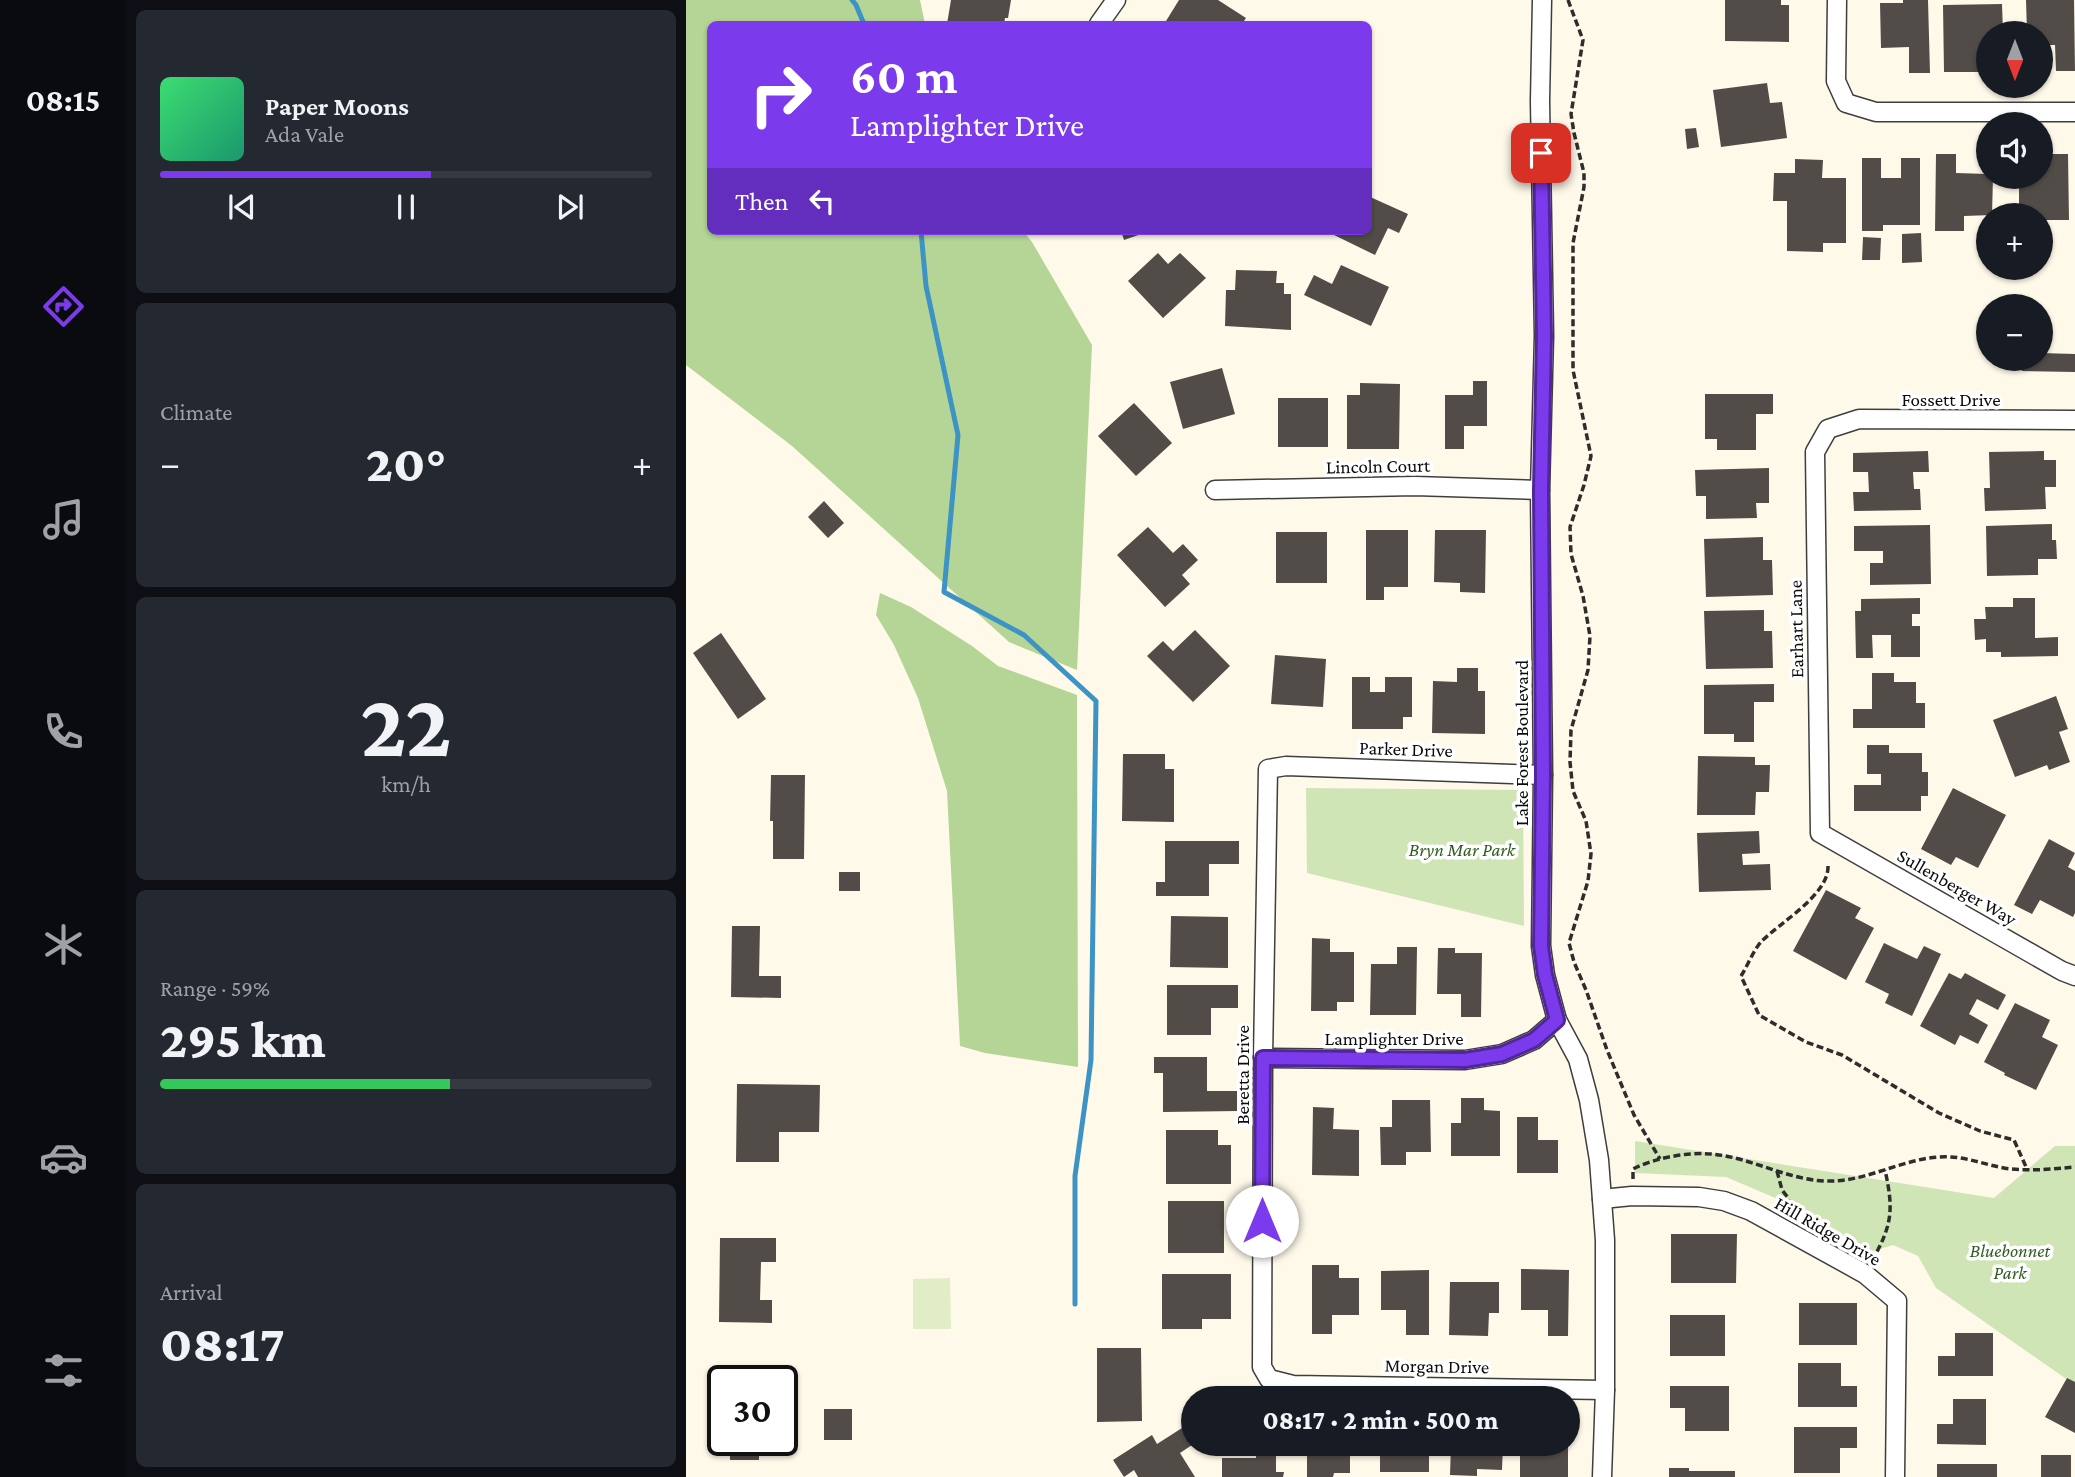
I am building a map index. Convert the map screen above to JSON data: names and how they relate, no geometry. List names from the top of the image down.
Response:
{
  "streets": {
    "street": [
      "Fossett Drive",
      "Lincoln Court",
      "Earhart Lane",
      "Lake Forest Boulevard",
      "Parker Drive",
      "Sullenberger Way",
      "Lamplighter Drive",
      "Beretta Drive",
      "Hill Ridge Drive",
      "Morgan Drive"
    ]
  },
  "crossings": [
    ["Fossett Drive", "Earhart Lane"],
    ["Lincoln Court", "Lake Forest Boulevard"],
    ["Earhart Lane", "Sullenberger Way"],
    ["Lake Forest Boulevard", "Parker Drive"],
    ["Lake Forest Boulevard", "Lamplighter Drive"],
    ["Lake Forest Boulevard", "Hill Ridge Drive"],
    ["Lake Forest Boulevard", "Morgan Drive"],
    ["Parker Drive", "Beretta Drive"],
    ["Lamplighter Drive", "Beretta Drive"],
    ["Beretta Drive", "Morgan Drive"]
  ],
  "parks": ["Bryn Mar Park", "Bluebonnet Park"],
  "north": "bottom",
  "page": {
    "tabs": "08:15",
    "map_buttons": ["+", "−"],
    "turn": ["60 m", "Lamplighter Drive"],
    "song": ["Paper Moons", "Ada Vale"],
    "then": "Then",
    "tile": [
      "Climate",
      ["22", "km/h"],
      ["Range · 59%", "295 km"],
      ["Arrival", "08:17"]
    ],
    "heat": ["−", "20°", "+"],
    "limit": "30",
    "trip": "08:17 · 2 min · 500 m"
  }
}
